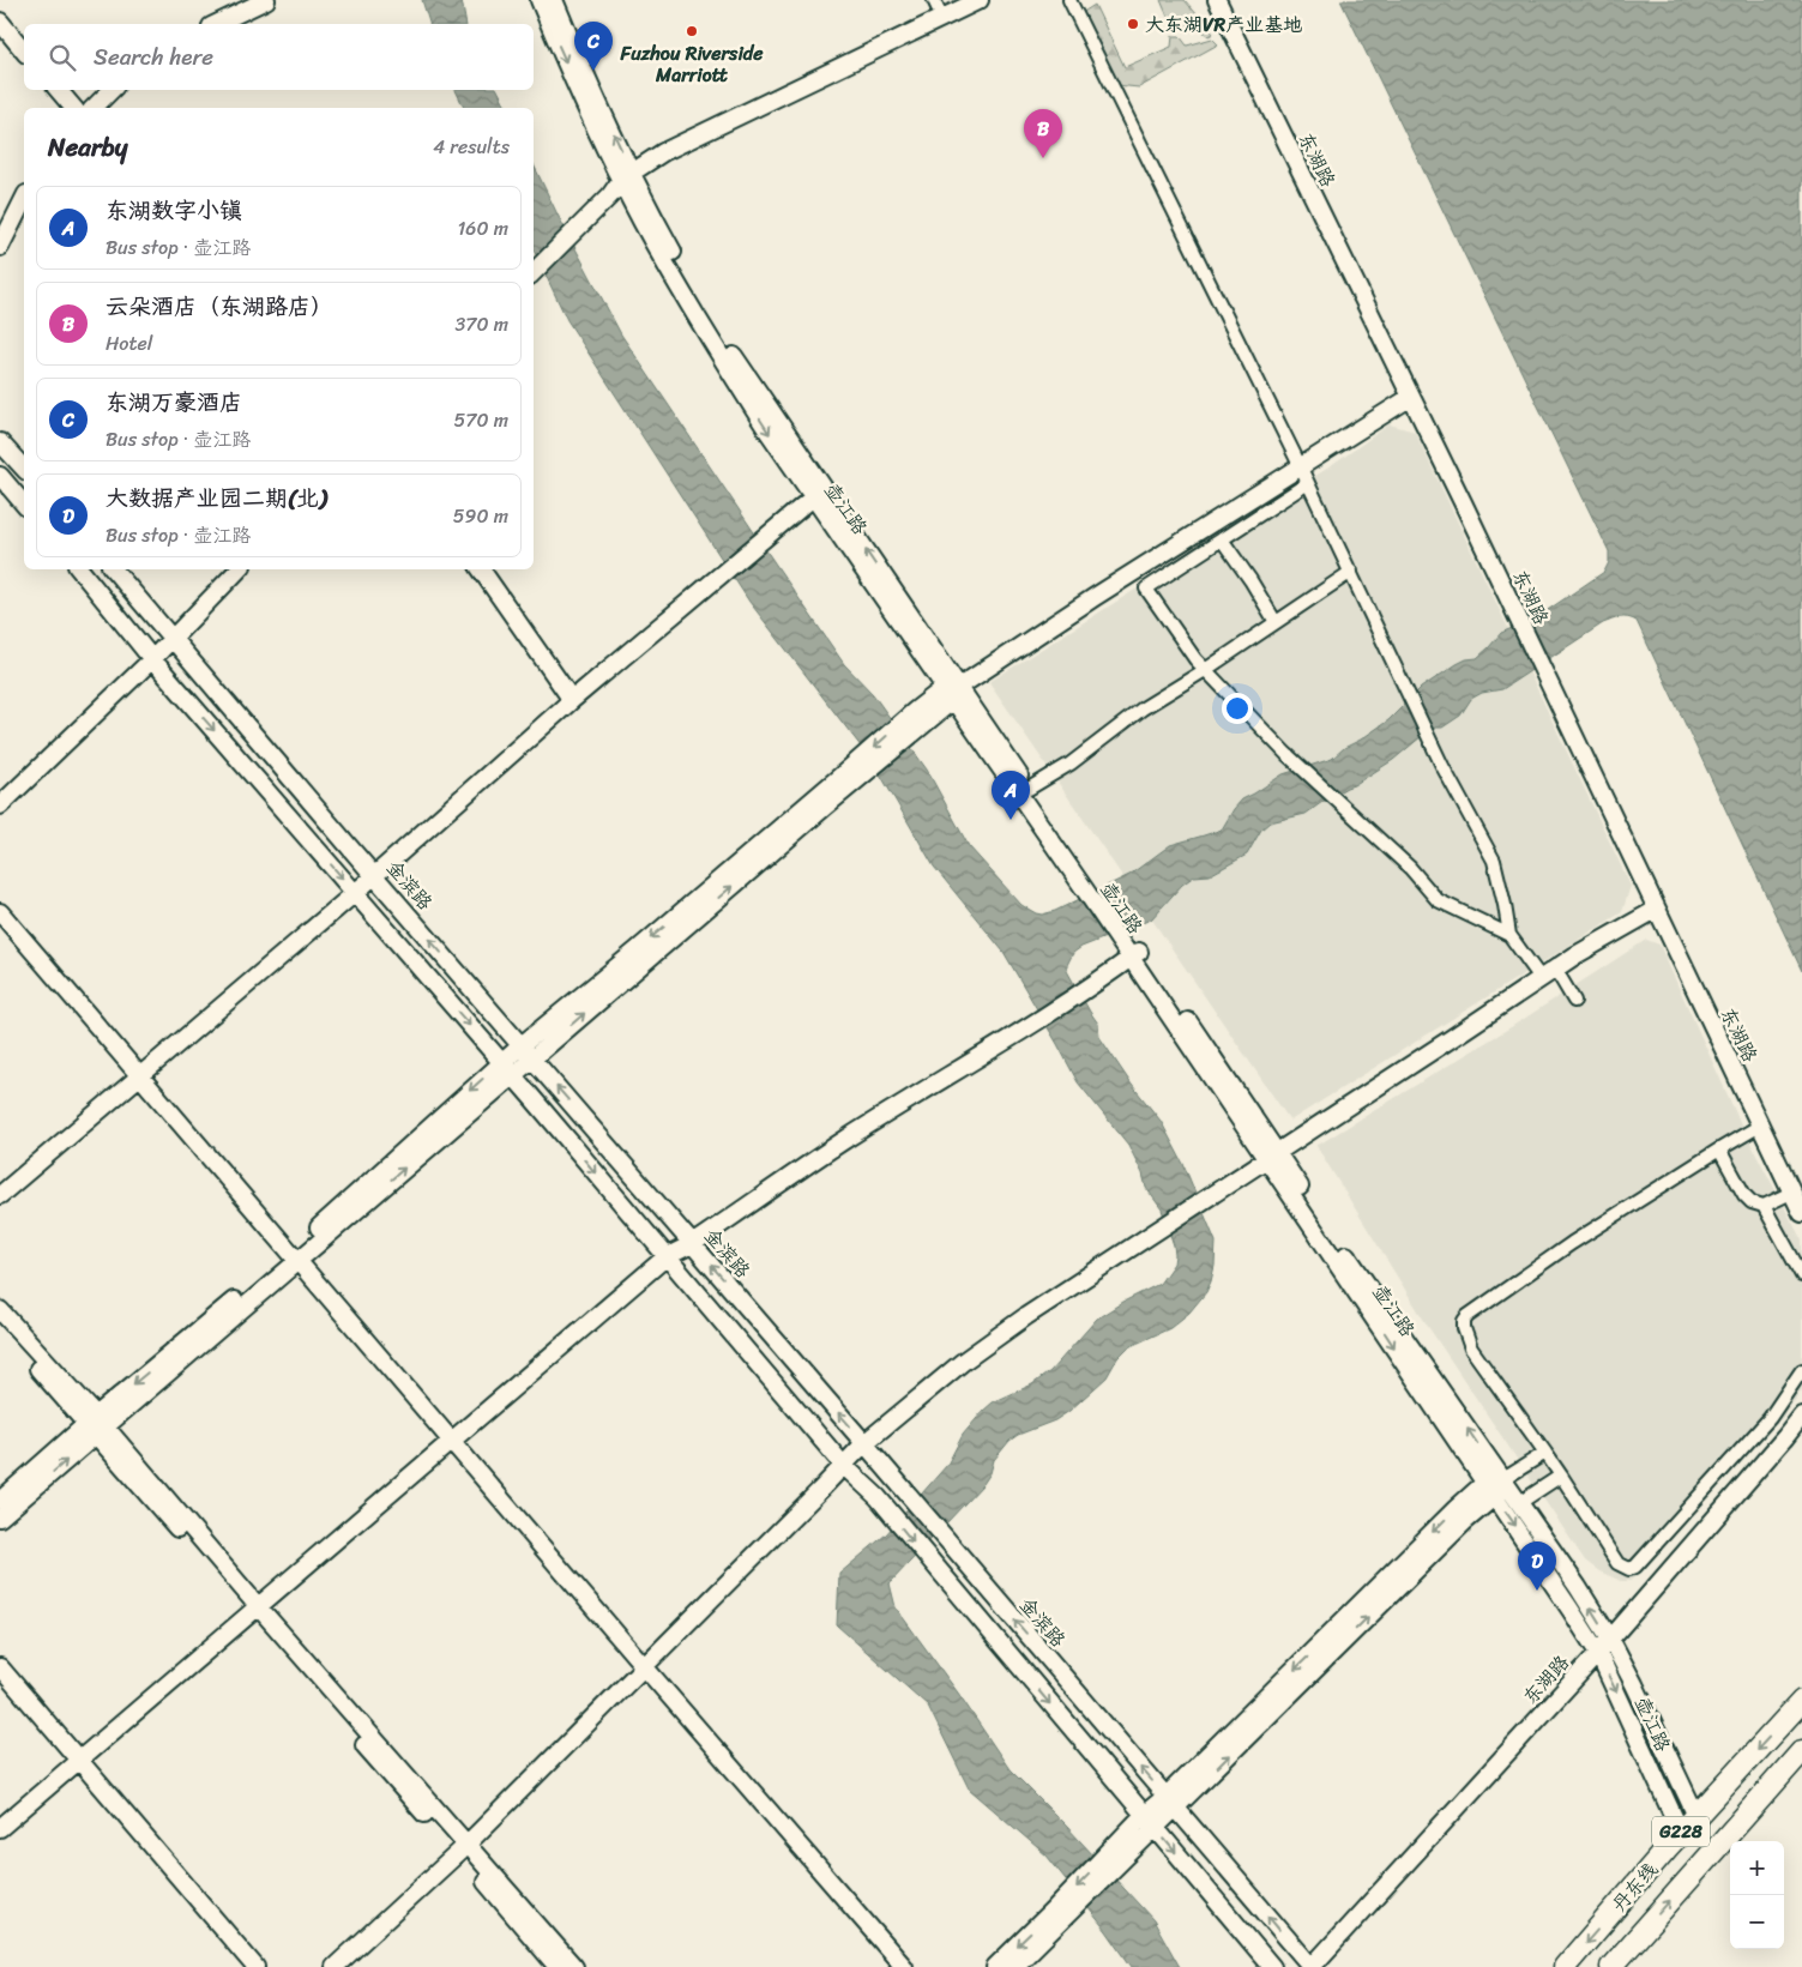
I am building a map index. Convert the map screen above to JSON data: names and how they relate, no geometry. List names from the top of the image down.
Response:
{
  "streets": {
    "highway": ["G228", "丹东线"],
    "main road": ["东湖路", "壶江路", "金滨路"]
  },
  "crossings": [
    ["东湖路", "壶江路"],
    ["东湖路", "金滨路"],
    ["壶江路", "丹东线"]
  ],
  "places": ["大东湖VR产业基地", "Fuzhou Riverside Marriott"],
  "page": {
    "pins": [
      "C",
      "B",
      "A",
      "D"
    ],
    "search": "Search here",
    "heading": ["Nearby", "4 results"],
    "list": [
      {
        "mark": "A",
        "name": "东湖数字小镇",
        "note": "Bus stop · 壶江路",
        "value": "160 m"
      },
      {
        "mark": "B",
        "name": "云朵酒店（东湖路店）",
        "note": "Hotel",
        "value": "370 m"
      },
      {
        "mark": "C",
        "name": "东湖万豪酒店",
        "note": "Bus stop · 壶江路",
        "value": "570 m"
      },
      {
        "mark": "D",
        "name": "大数据产业园二期(北)",
        "note": "Bus stop · 壶江路",
        "value": "590 m"
      }
    ],
    "map_buttons": ["+", "−"]
  }
}
